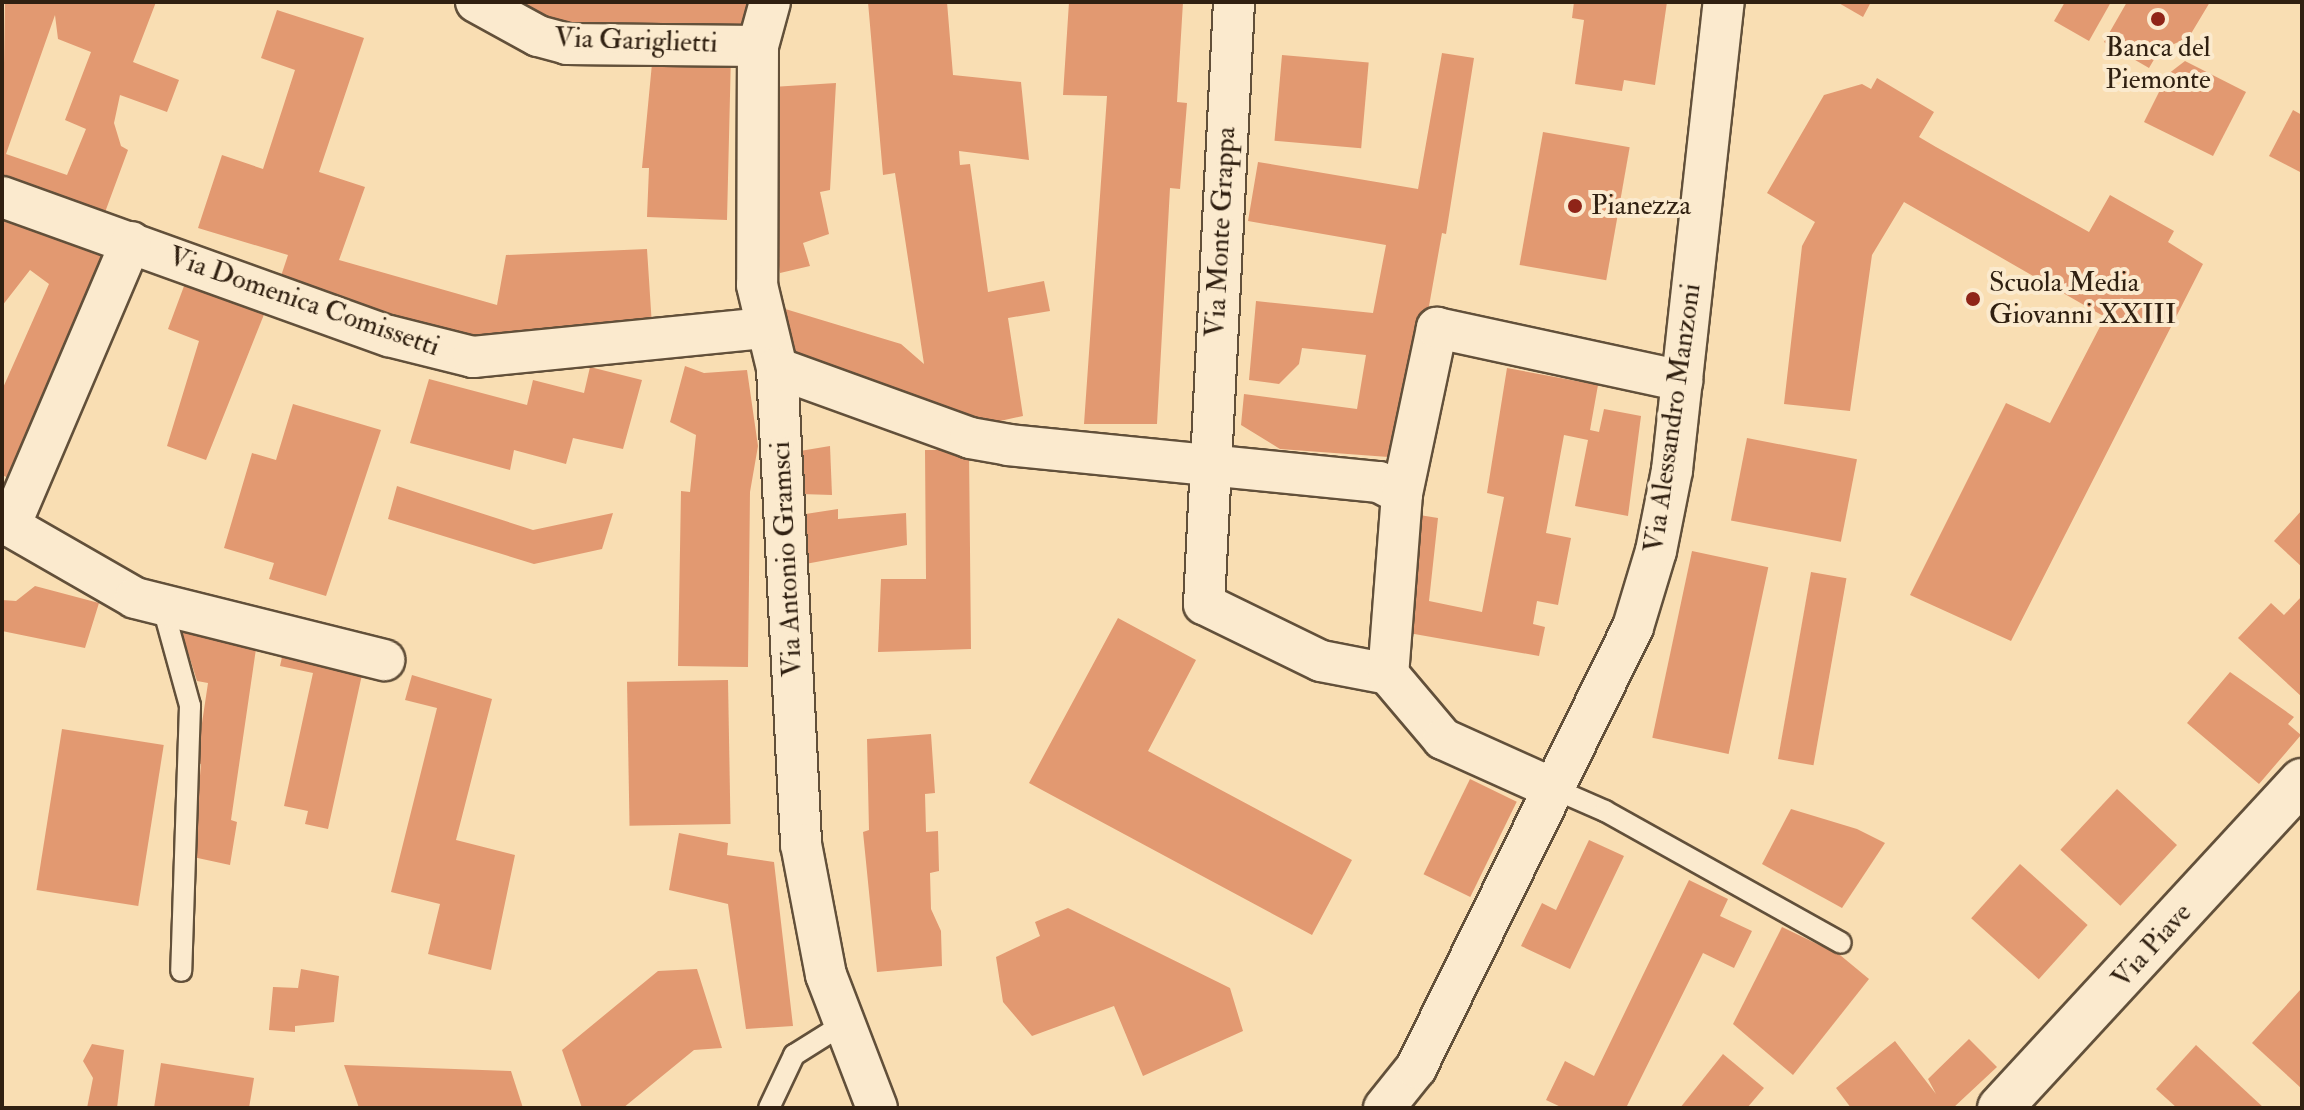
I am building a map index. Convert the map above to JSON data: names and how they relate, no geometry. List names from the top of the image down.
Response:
{
  "streets": {
    "main road": ["Via Piave"],
    "street": [
      "Via Gariglietti",
      "Via Monte Grappa",
      "Via Domenica Comissetti",
      "Via Alessandro Manzoni",
      "Via Antonio Gramsci"
    ]
  },
  "crossings": [
    ["Via Gariglietti", "Via Antonio Gramsci"],
    ["Via Domenica Comissetti", "Via Antonio Gramsci"]
  ],
  "places": ["Banca del Piemonte", "Pianezza", "Scuola Media Giovanni XXIII"]
}
